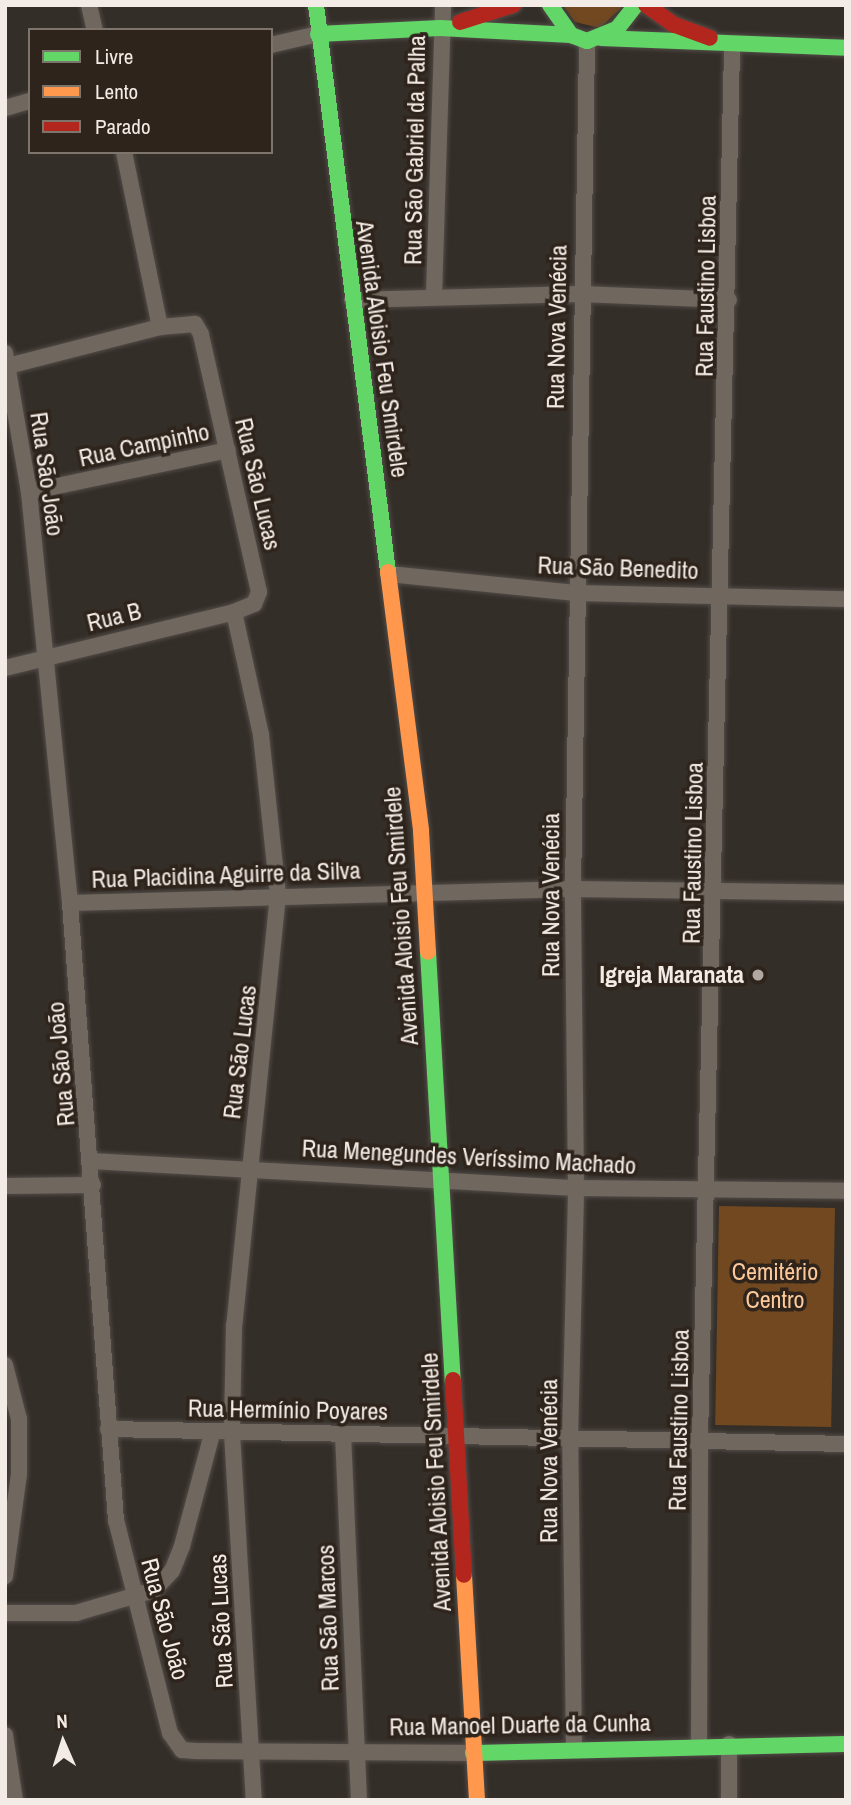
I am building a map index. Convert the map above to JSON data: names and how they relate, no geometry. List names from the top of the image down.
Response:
{
  "streets": {
    "street": [
      "Rua São Gabriel da Palha",
      "Rua Faustino Lisboa",
      "Rua Nova Venécia",
      "Avenida Aloisio Feu Smirdele",
      "Rua Campinho",
      "Rua São João",
      "Rua São Lucas",
      "Rua São Benedito",
      "Rua B",
      "Rua Placidina Aguirre da Silva",
      "Rua Menegundes Veríssimo Machado",
      "Rua Hermínio Poyares",
      "Rua São Marcos",
      "Rua Manoel Duarte da Cunha"
    ]
  },
  "crossings": [
    ["Rua Faustino Lisboa", "Rua São Benedito"],
    ["Rua Faustino Lisboa", "Rua Placidina Aguirre da Silva"],
    ["Rua Faustino Lisboa", "Rua Menegundes Veríssimo Machado"],
    ["Rua Faustino Lisboa", "Rua Hermínio Poyares"],
    ["Rua Faustino Lisboa", "Rua Manoel Duarte da Cunha"],
    ["Rua Nova Venécia", "Rua São Benedito"],
    ["Rua Nova Venécia", "Rua Placidina Aguirre da Silva"],
    ["Rua Nova Venécia", "Rua Menegundes Veríssimo Machado"],
    ["Rua Nova Venécia", "Rua Hermínio Poyares"],
    ["Rua Nova Venécia", "Rua Manoel Duarte da Cunha"],
    ["Avenida Aloisio Feu Smirdele", "Rua São Benedito"],
    ["Avenida Aloisio Feu Smirdele", "Rua Placidina Aguirre da Silva"],
    ["Avenida Aloisio Feu Smirdele", "Rua Menegundes Veríssimo Machado"],
    ["Avenida Aloisio Feu Smirdele", "Rua Hermínio Poyares"],
    ["Avenida Aloisio Feu Smirdele", "Rua Manoel Duarte da Cunha"],
    ["Rua Campinho", "Rua São João"],
    ["Rua Campinho", "Rua São Lucas"],
    ["Rua São João", "Rua B"],
    ["Rua São João", "Rua Placidina Aguirre da Silva"],
    ["Rua São João", "Rua Menegundes Veríssimo Machado"],
    ["Rua São João", "Rua Hermínio Poyares"],
    ["Rua São João", "Rua Manoel Duarte da Cunha"],
    ["Rua São Lucas", "Rua B"],
    ["Rua São Lucas", "Rua Placidina Aguirre da Silva"],
    ["Rua São Lucas", "Rua Menegundes Veríssimo Machado"],
    ["Rua São Lucas", "Rua Hermínio Poyares"],
    ["Rua São Lucas", "Rua Manoel Duarte da Cunha"],
    ["Rua Hermínio Poyares", "Rua São Marcos"],
    ["Rua São Marcos", "Rua Manoel Duarte da Cunha"]
  ],
  "parks": ["Cemitério Centro"],
  "places": ["Igreja Maranata"],
  "legend": ["Livre", "Lento", "Parado"],
  "north": "top"
}
